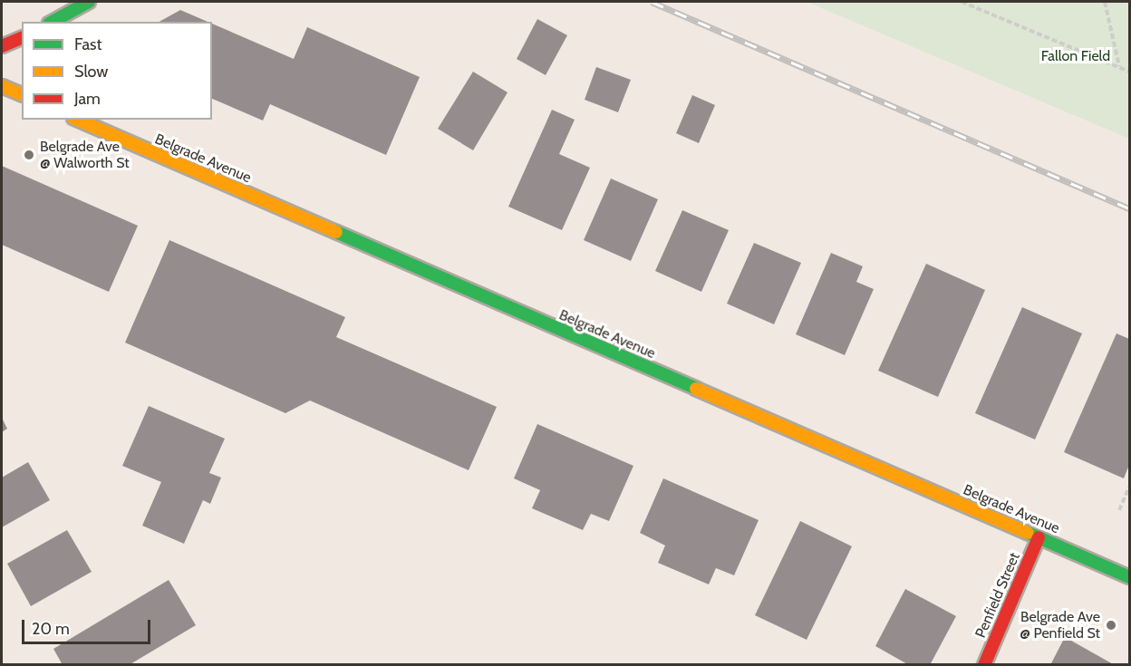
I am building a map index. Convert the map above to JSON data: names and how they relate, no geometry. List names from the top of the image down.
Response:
{
  "streets": {
    "main road": ["Belgrade Avenue", "Penfield Street"]
  },
  "crossings": [
    ["Belgrade Avenue", "Penfield Street"]
  ],
  "parks": ["Fallon Field"],
  "places": ["Belgrade Ave @ Walworth St", "Belgrade Ave @ Penfield St"],
  "legend": ["Fast", "Slow", "Jam"],
  "scale_bar": "20 m"
}
